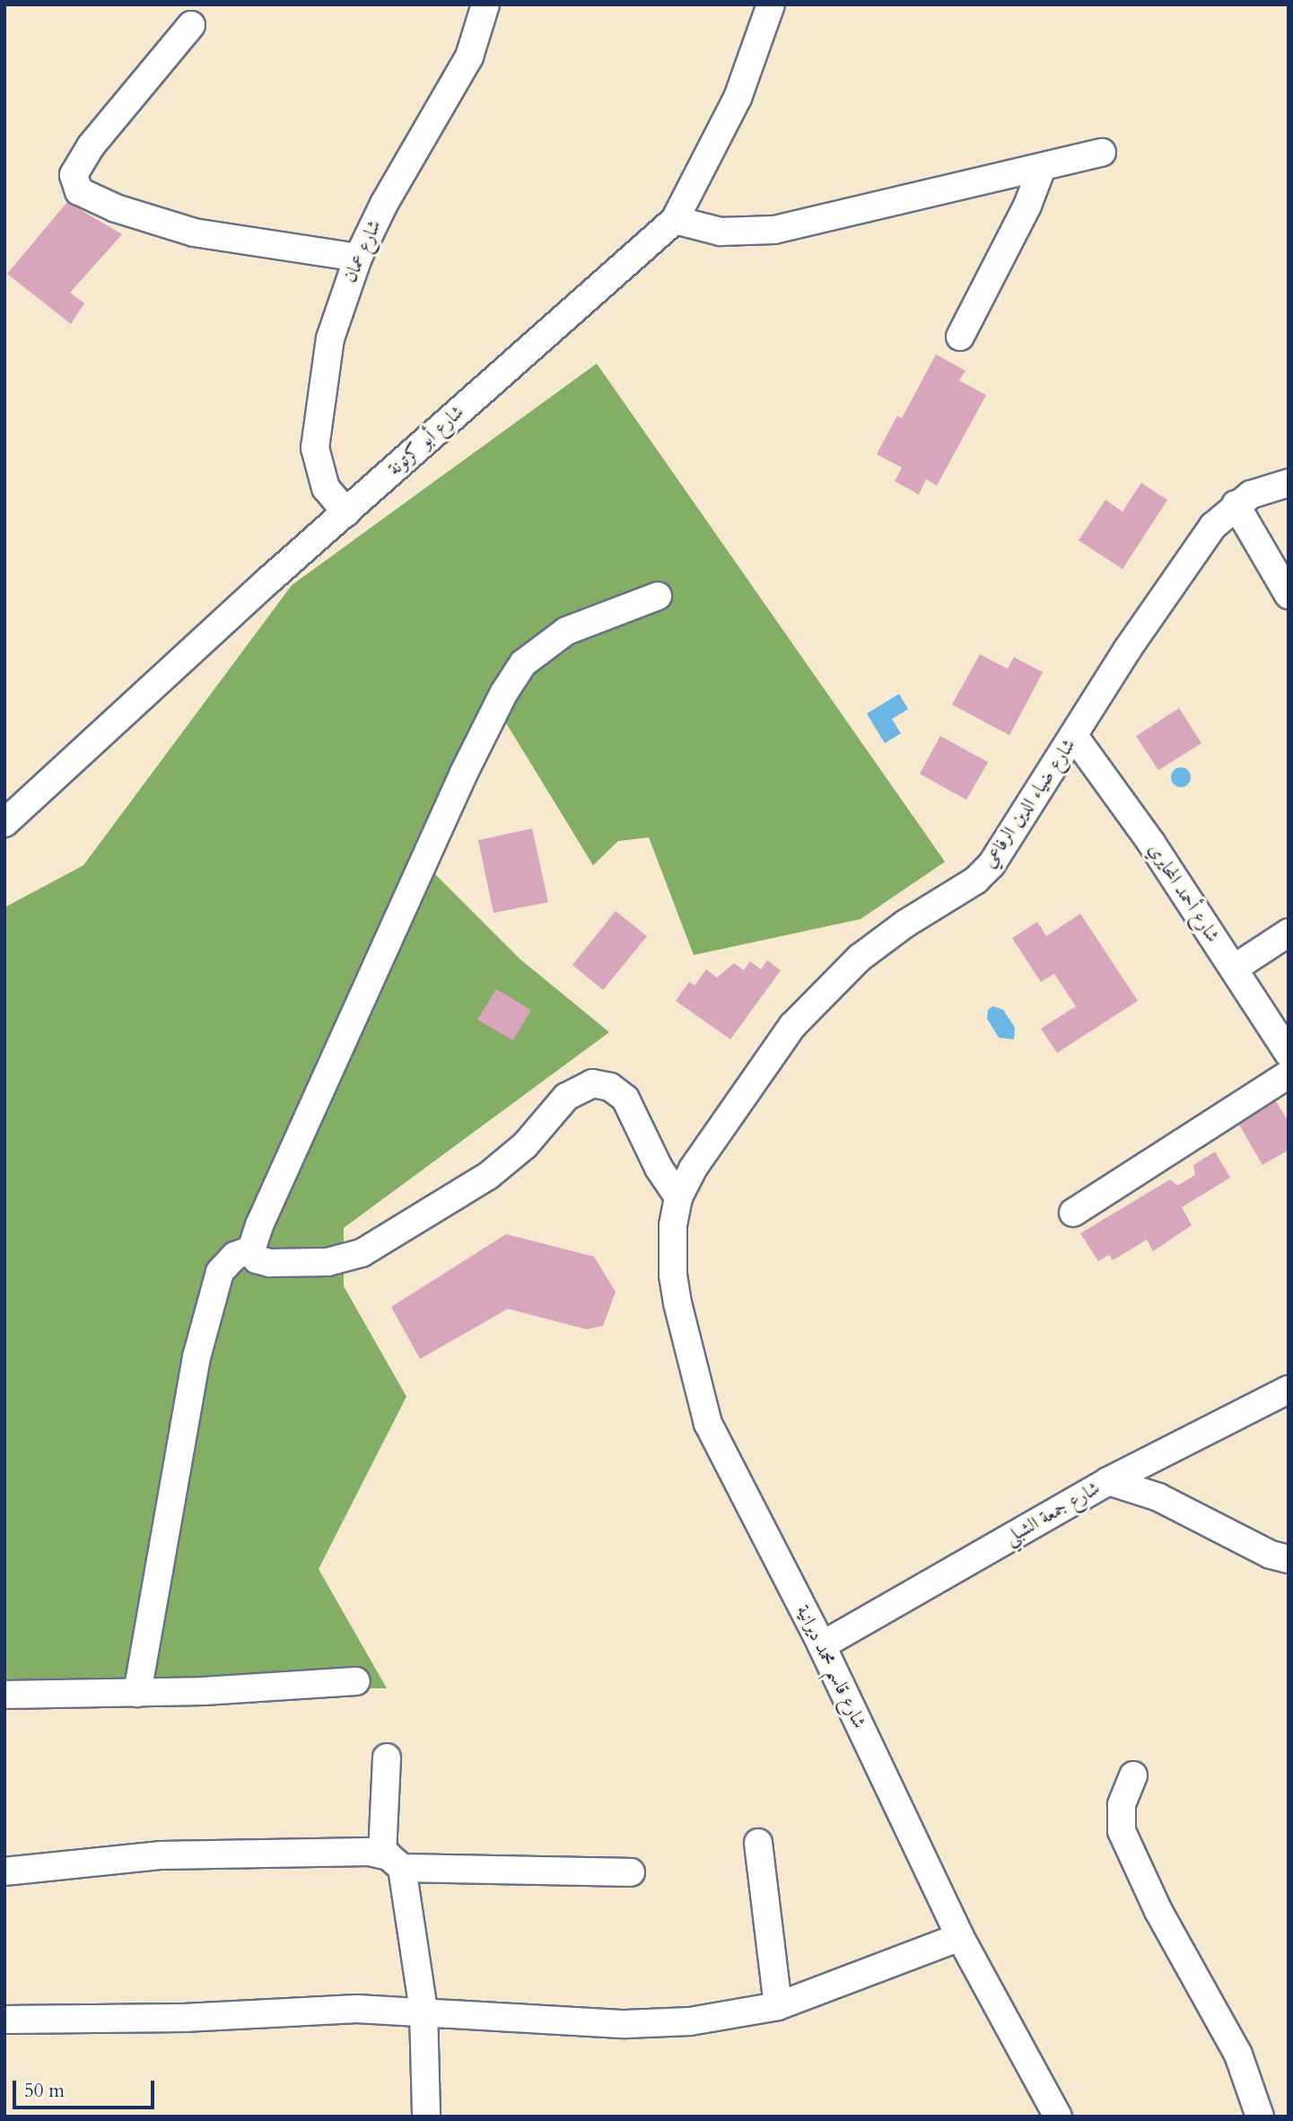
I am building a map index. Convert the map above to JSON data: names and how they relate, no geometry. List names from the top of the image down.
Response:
{
  "streets": {
    "street": [
      "شارع عمان",
      "شارع أبو كرتونة",
      "شارع ضياء الدين الرفاعي",
      "شارع أحمد المحايري",
      "شارع جمعة الشبلي",
      "شارع قاسم محمد ديرانية"
    ]
  },
  "crossings": [
    ["شارع عمان", "شارع أبو كرتونة"],
    ["شارع ضياء الدين الرفاعي", "شارع أحمد المحايري"],
    ["شارع ضياء الدين الرفاعي", "شارع قاسم محمد ديرانية"],
    ["شارع جمعة الشبلي", "شارع قاسم محمد ديرانية"]
  ],
  "scale_bar": "50 m"
}
